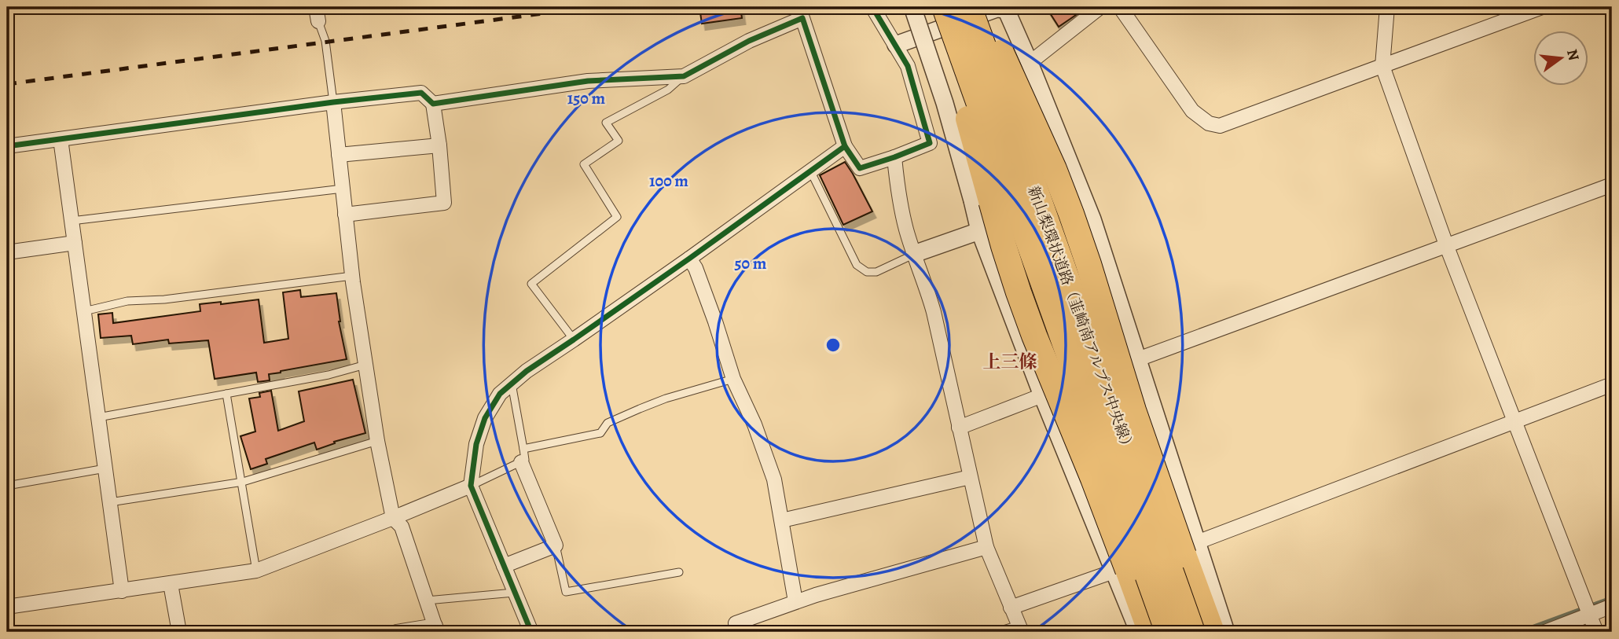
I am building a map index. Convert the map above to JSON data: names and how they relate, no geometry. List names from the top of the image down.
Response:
{
  "streets": {
    "highway": ["新山梨環状道路（韮崎南アルプス中央線）"]
  },
  "districts": ["上三條"],
  "north": "right",
  "rings": ["150 m", "100 m", "50 m"]
}
